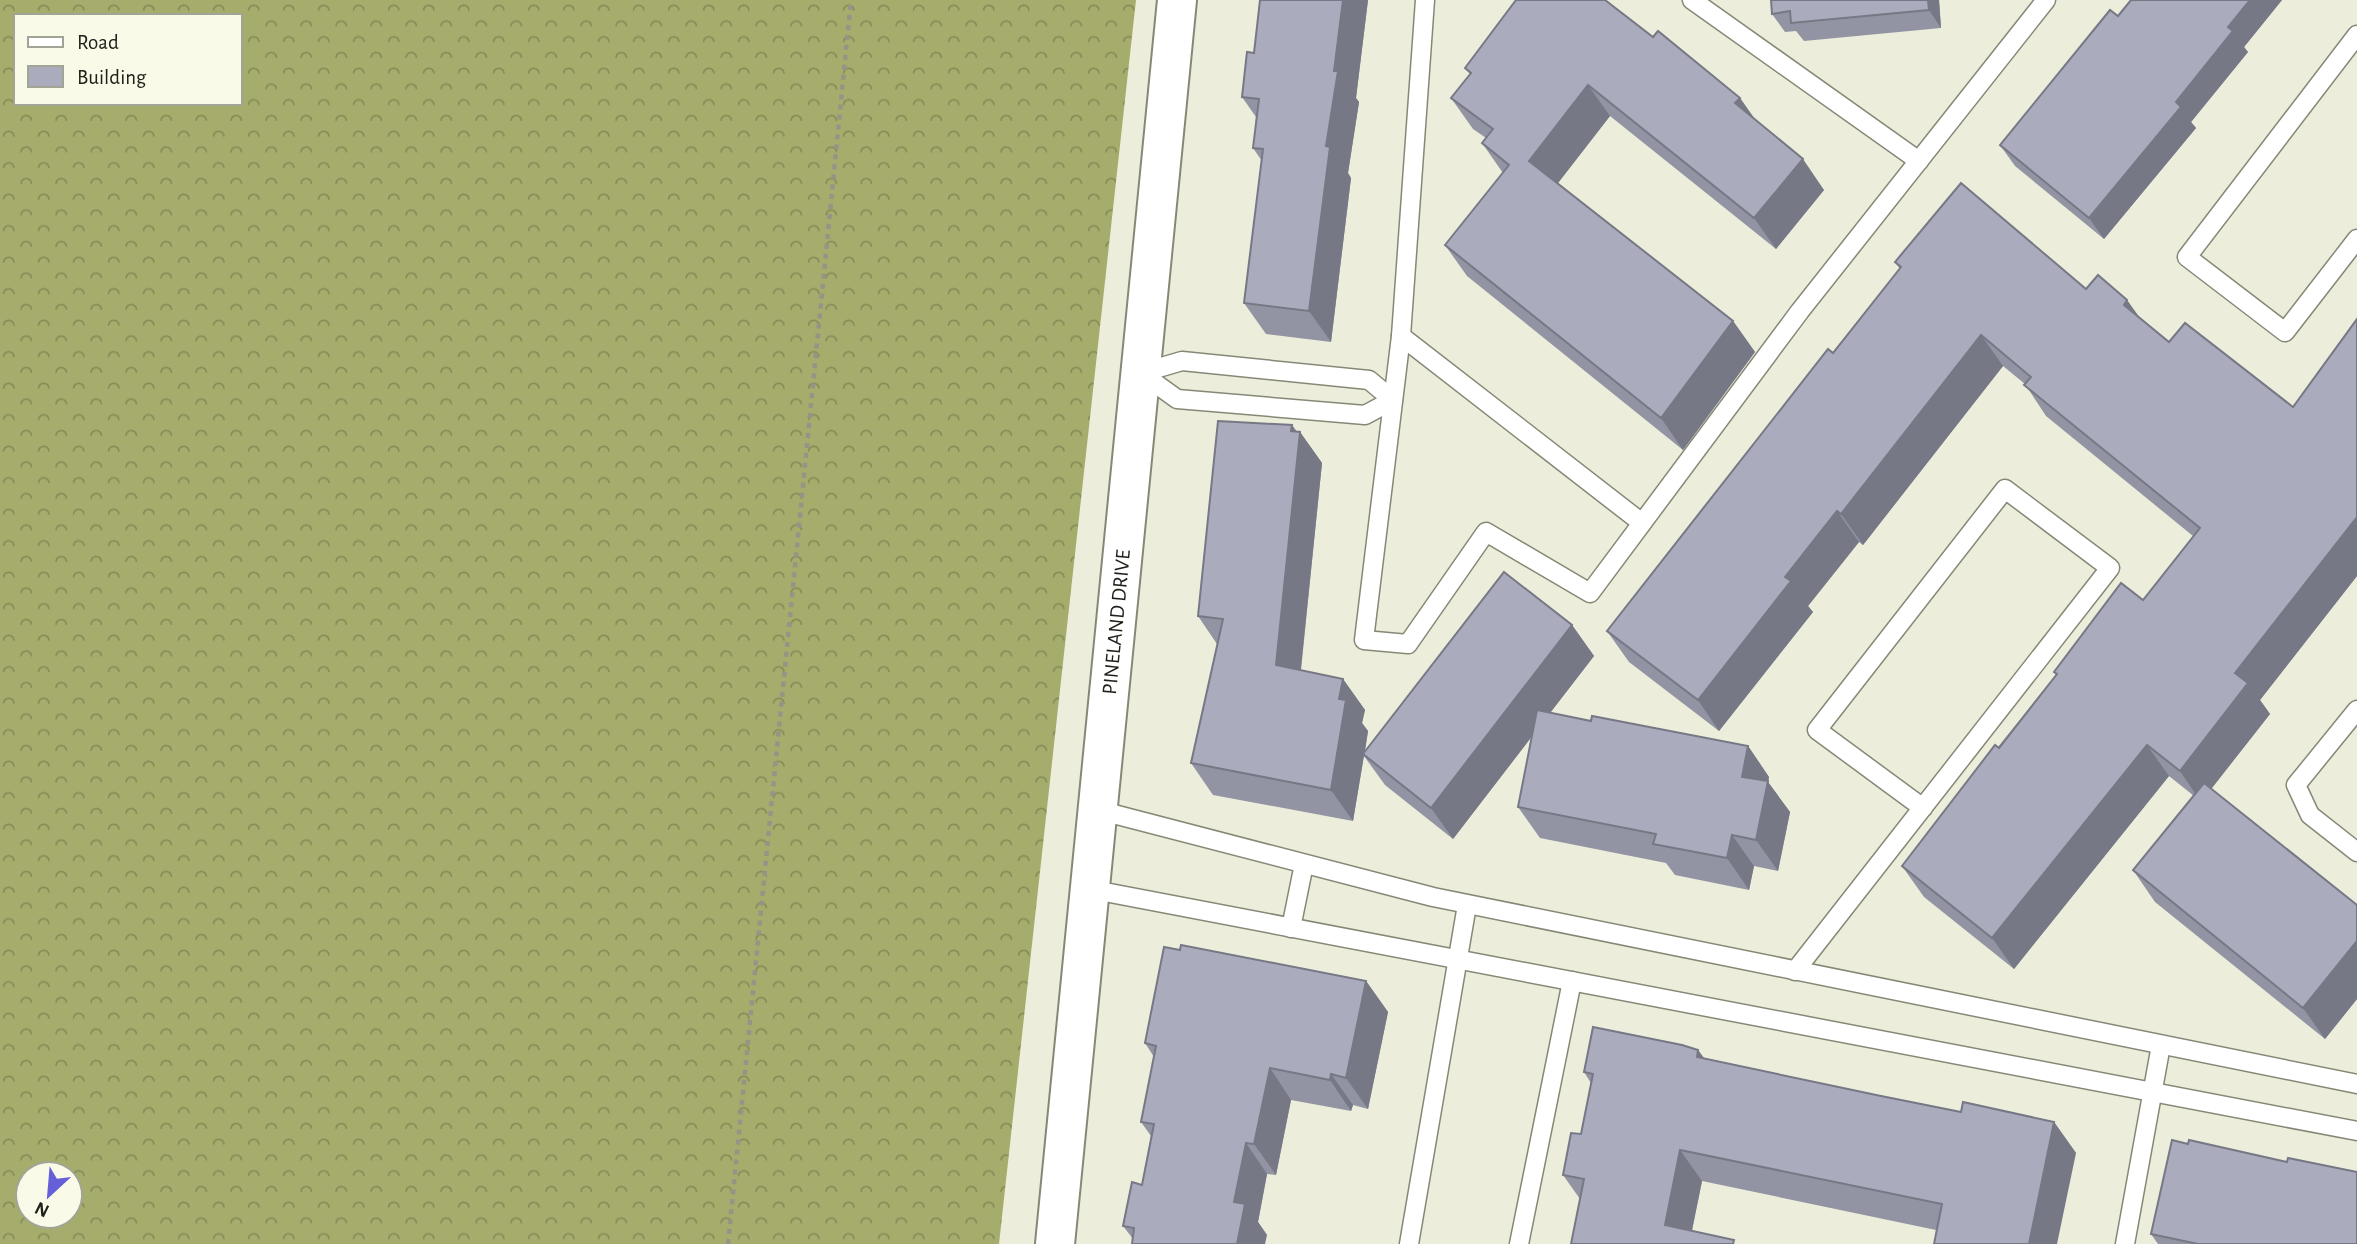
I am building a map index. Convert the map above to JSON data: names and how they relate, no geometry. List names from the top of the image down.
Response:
{
  "streets": {
    "street": ["PINELAND DRIVE"]
  },
  "legend": ["Road", "Building"],
  "north": "bottom left"
}
